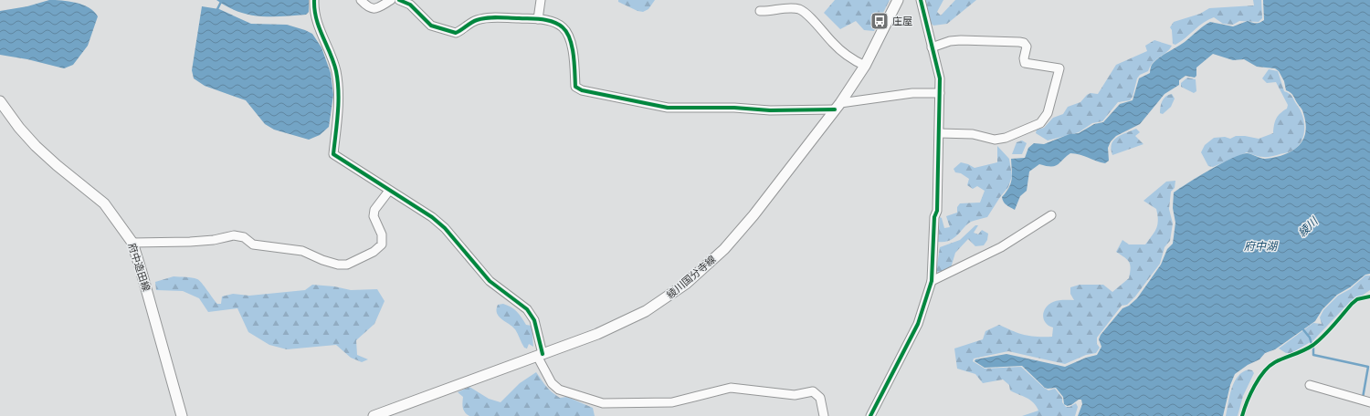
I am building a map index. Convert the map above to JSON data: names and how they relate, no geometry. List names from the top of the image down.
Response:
{
  "streets": {
    "main road": ["府中造田線", "綾川国分寺線"]
  },
  "water": ["綾川", "府中湖"],
  "places": {
    "bus stop": ["庄屋"]
  }
}
